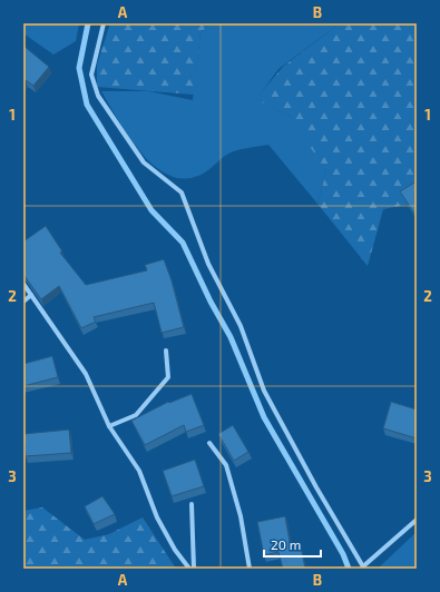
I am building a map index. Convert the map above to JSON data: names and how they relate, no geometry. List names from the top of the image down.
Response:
{
  "scale_bar": "20 m",
  "grid": {
    "columns": ["A", "B"],
    "rows": ["1", "2", "3"]
  }
}
